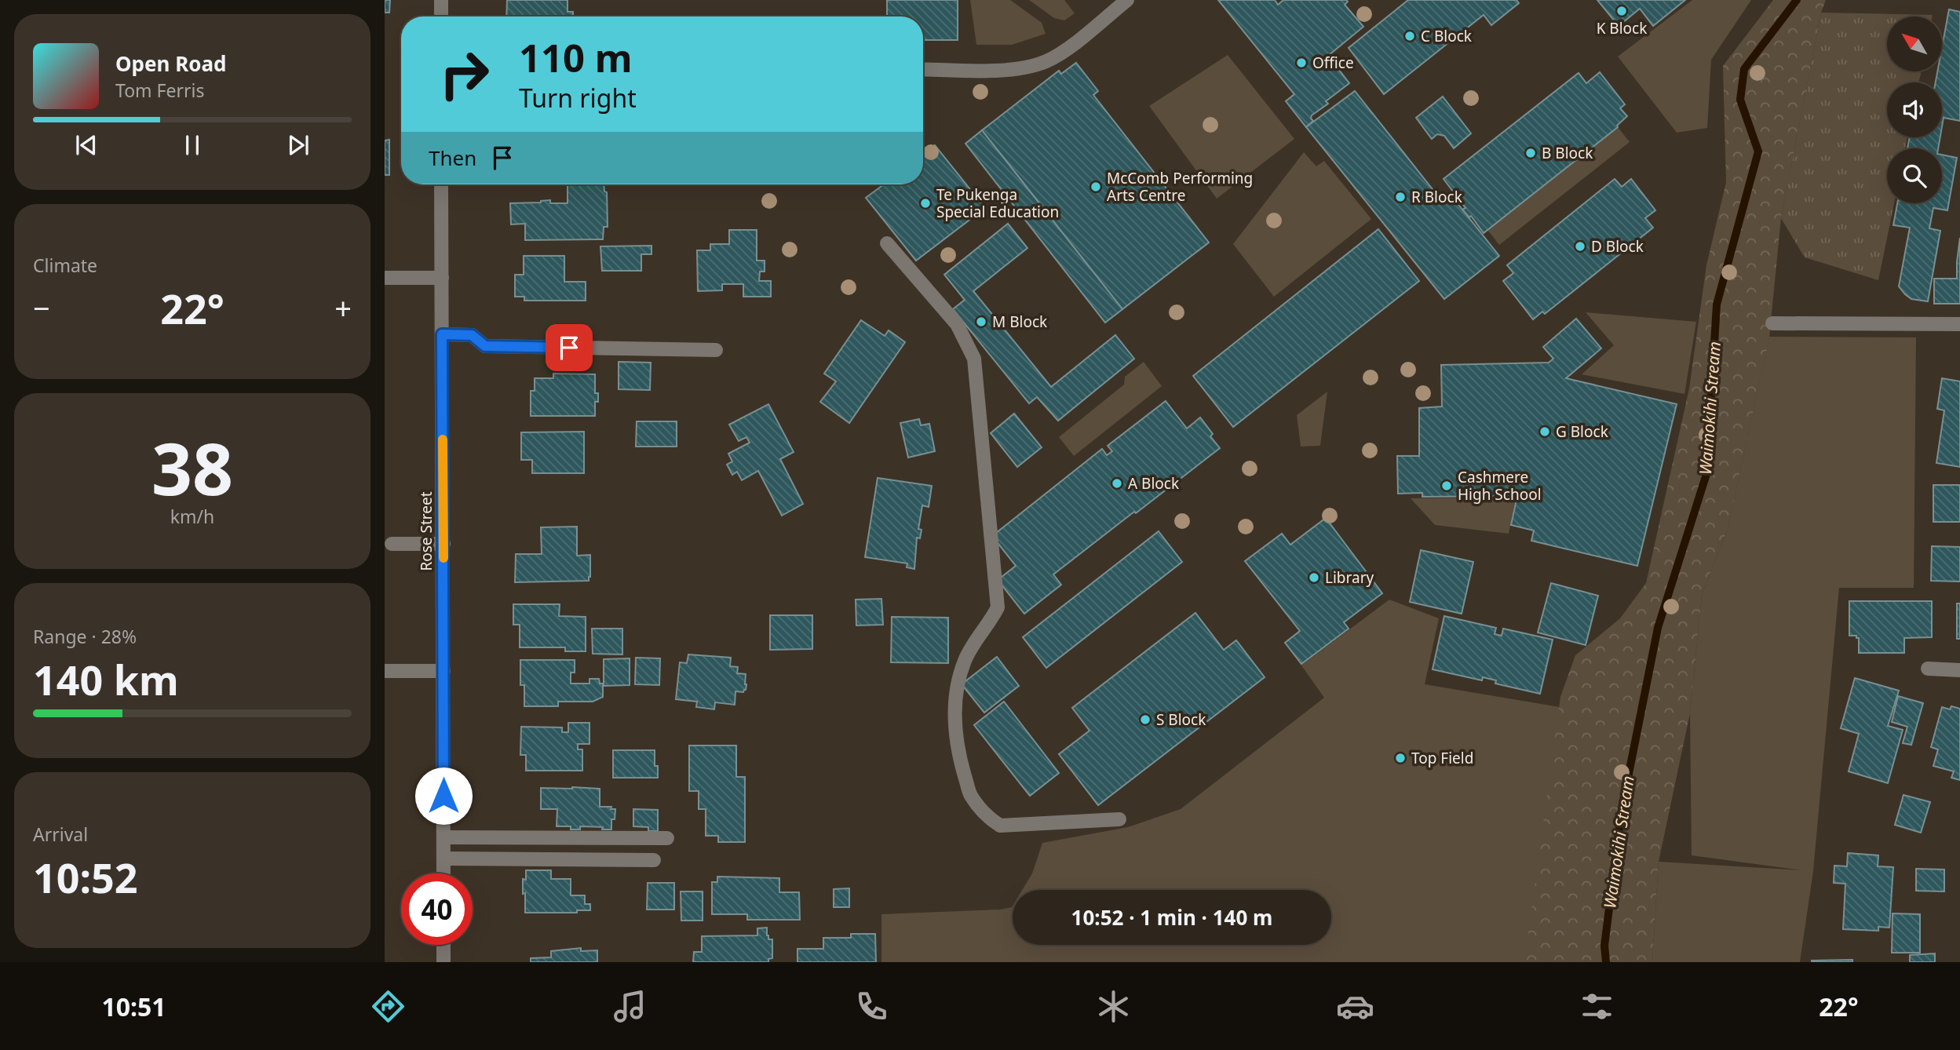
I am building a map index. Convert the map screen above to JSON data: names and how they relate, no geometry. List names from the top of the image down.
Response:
{
  "streets": {
    "street": ["Rose Street"]
  },
  "water": ["Waimokihi Stream"],
  "places": [
    "K Block",
    "C Block",
    "Office",
    "B Block",
    "McComb Performing Arts Centre",
    "R Block",
    "Te Pukenga Special Education",
    "D Block",
    "M Block",
    "G Block",
    "A Block",
    "Cashmere High School",
    "Library",
    "S Block",
    "Top Field"
  ],
  "north": "top left",
  "page": {
    "turn": ["110 m", "Turn right"],
    "song": ["Open Road", "Tom Ferris"],
    "then": "Then",
    "tile": [
      "Climate",
      ["38", "km/h"],
      ["Range · 28%", "140 km"],
      ["Arrival", "10:52"]
    ],
    "heat": ["−", "22°", "+"],
    "limit": "40",
    "trip": "10:52 · 1 min · 140 m",
    "tabs": ["10:51", "22°"]
  }
}
